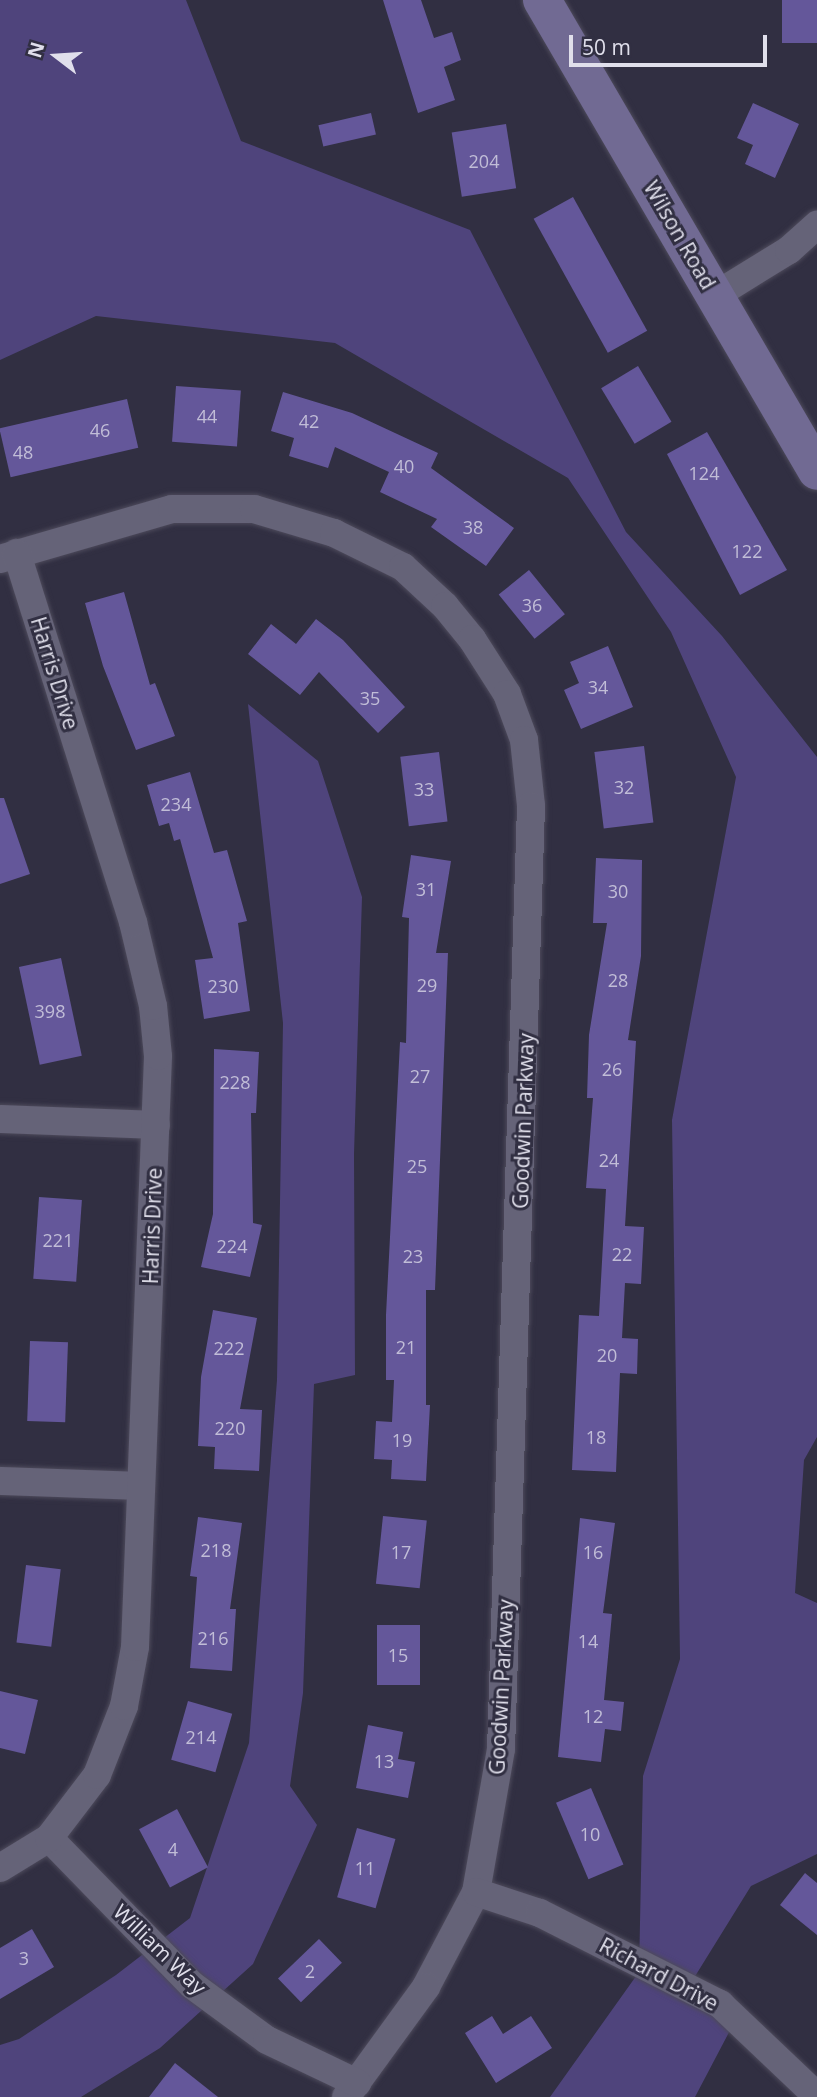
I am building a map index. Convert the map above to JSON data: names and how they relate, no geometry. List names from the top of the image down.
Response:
{
  "streets": {
    "street": [
      "Wilson Road",
      "Harris Drive",
      "Goodwin Parkway",
      "William Way",
      "Richard Drive"
    ]
  },
  "crossings": [
    ["Harris Drive", "Goodwin Parkway"],
    ["Harris Drive", "William Way"],
    ["Goodwin Parkway", "William Way"],
    ["Goodwin Parkway", "Richard Drive"]
  ],
  "house_numbers": [
    "204",
    "44",
    "42",
    "46",
    "48",
    "40",
    "124",
    "38",
    "122",
    "36",
    "34",
    "35",
    "32",
    "33",
    "234",
    "31",
    "30",
    "28",
    "29",
    "230",
    "398",
    "26",
    "27",
    "228",
    "24",
    "25",
    "221",
    "224",
    "22",
    "23",
    "21",
    "222",
    "20",
    "220",
    "18",
    "19",
    "218",
    "17",
    "16",
    "216",
    "14",
    "15",
    "12",
    "214",
    "13",
    "10",
    "4",
    "11",
    "3",
    "2"
  ],
  "scale_bar": "50 m",
  "north": "left"
}
